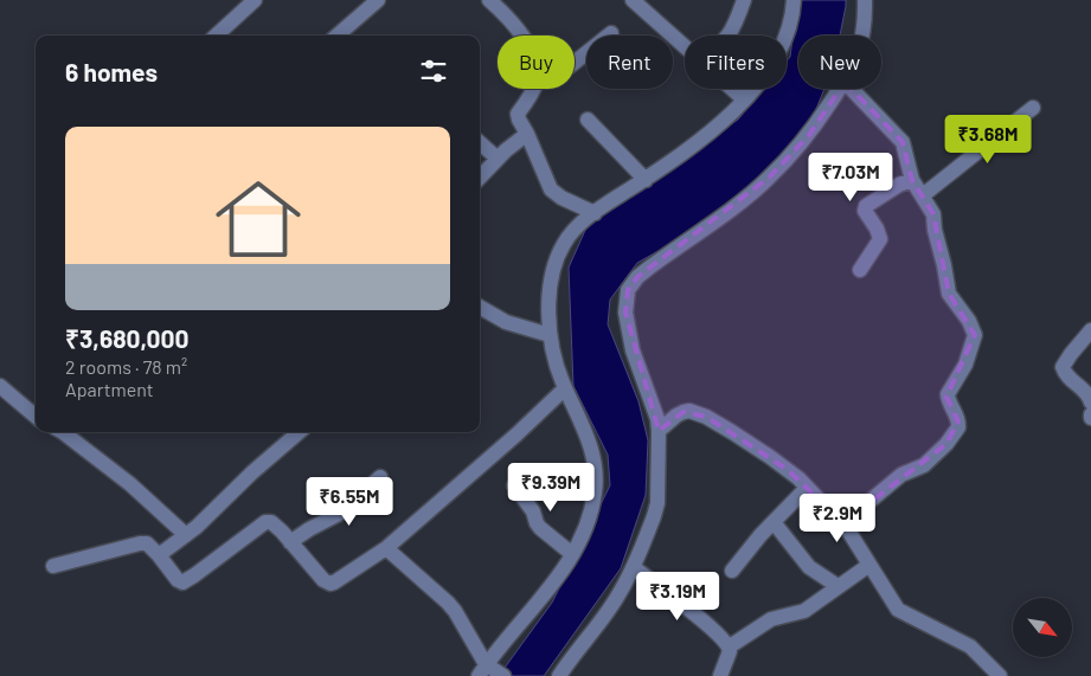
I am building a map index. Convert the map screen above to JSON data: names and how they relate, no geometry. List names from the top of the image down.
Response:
{
  "north": "bottom right",
  "page": {
    "chip": [
      "Buy",
      "Rent",
      "Filters",
      "New"
    ],
    "heading": "6 homes",
    "list": [
      {
        "name": "₹3,680,000",
        "note": "2 rooms · 78 m² · Apartment"
      }
    ],
    "price": [
      "₹3.68M",
      "₹7.03M",
      "₹9.39M",
      "₹6.55M",
      "₹2.9M",
      "₹3.19M"
    ]
  }
}
